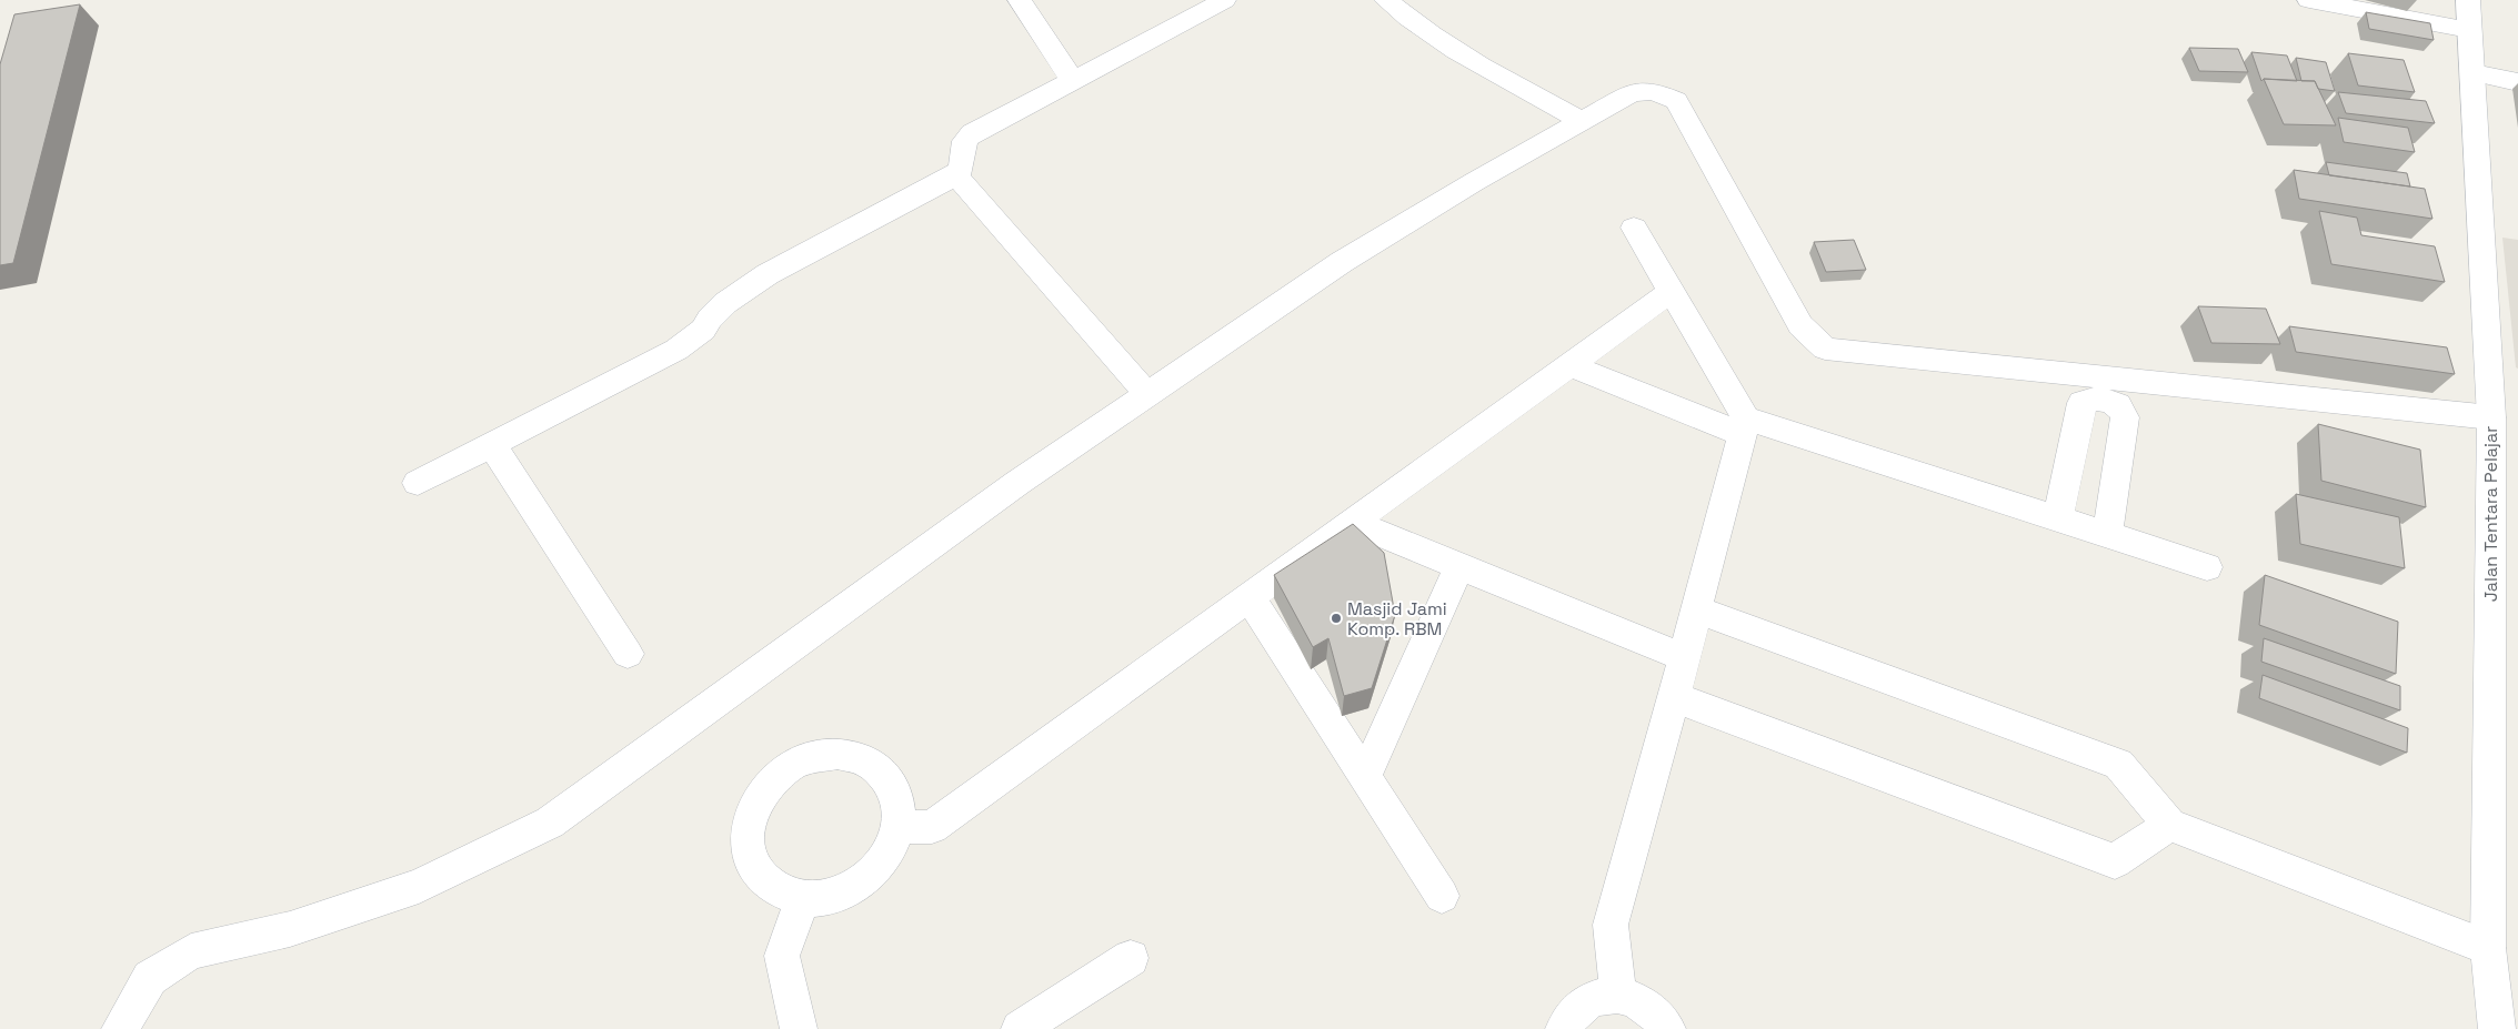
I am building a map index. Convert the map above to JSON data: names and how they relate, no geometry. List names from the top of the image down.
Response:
{
  "streets": {
    "street": ["Jalan Tentara Pelajar"]
  },
  "places": ["Masjid Jami Komp. RBM"]
}
